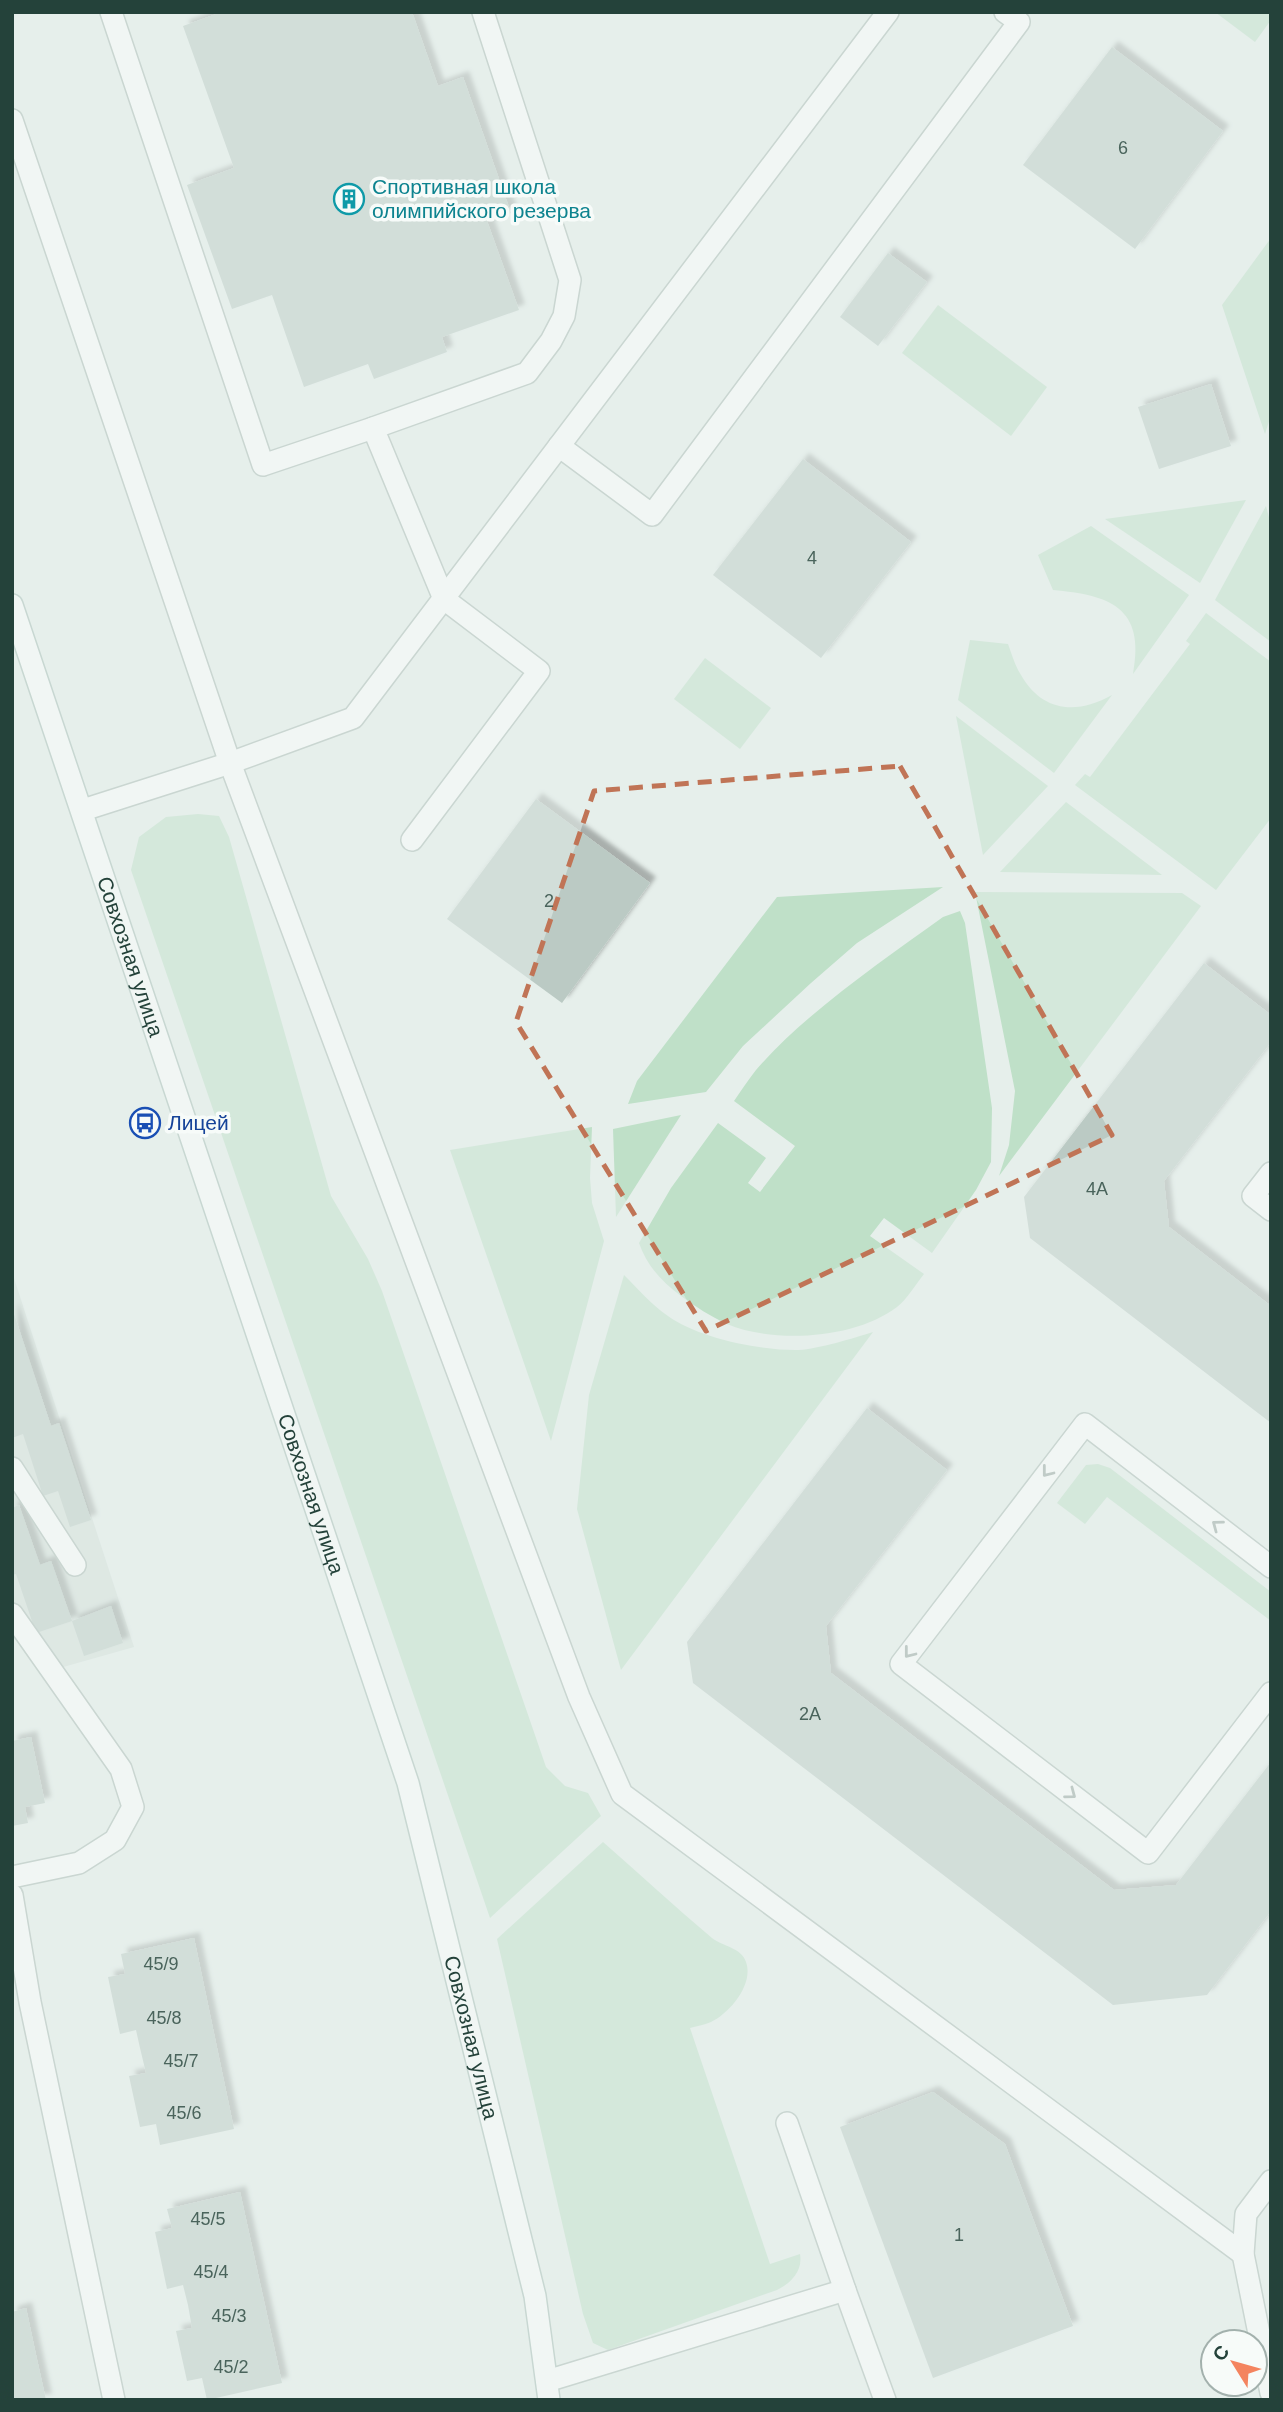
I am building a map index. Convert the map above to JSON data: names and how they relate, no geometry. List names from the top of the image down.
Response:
{
  "streets": {
    "street": ["Совхозная улица"]
  },
  "places": {
    "building": ["Спортивная школа олимпийского резерва"],
    "bus stop": ["Лицей"]
  },
  "house_numbers": [
    "6",
    "4",
    "2",
    "4А",
    "2А",
    "45/9",
    "45/8",
    "45/7",
    "45/6",
    "45/5",
    "1",
    "45/4",
    "45/3",
    "45/2"
  ],
  "north": "top left"
}
